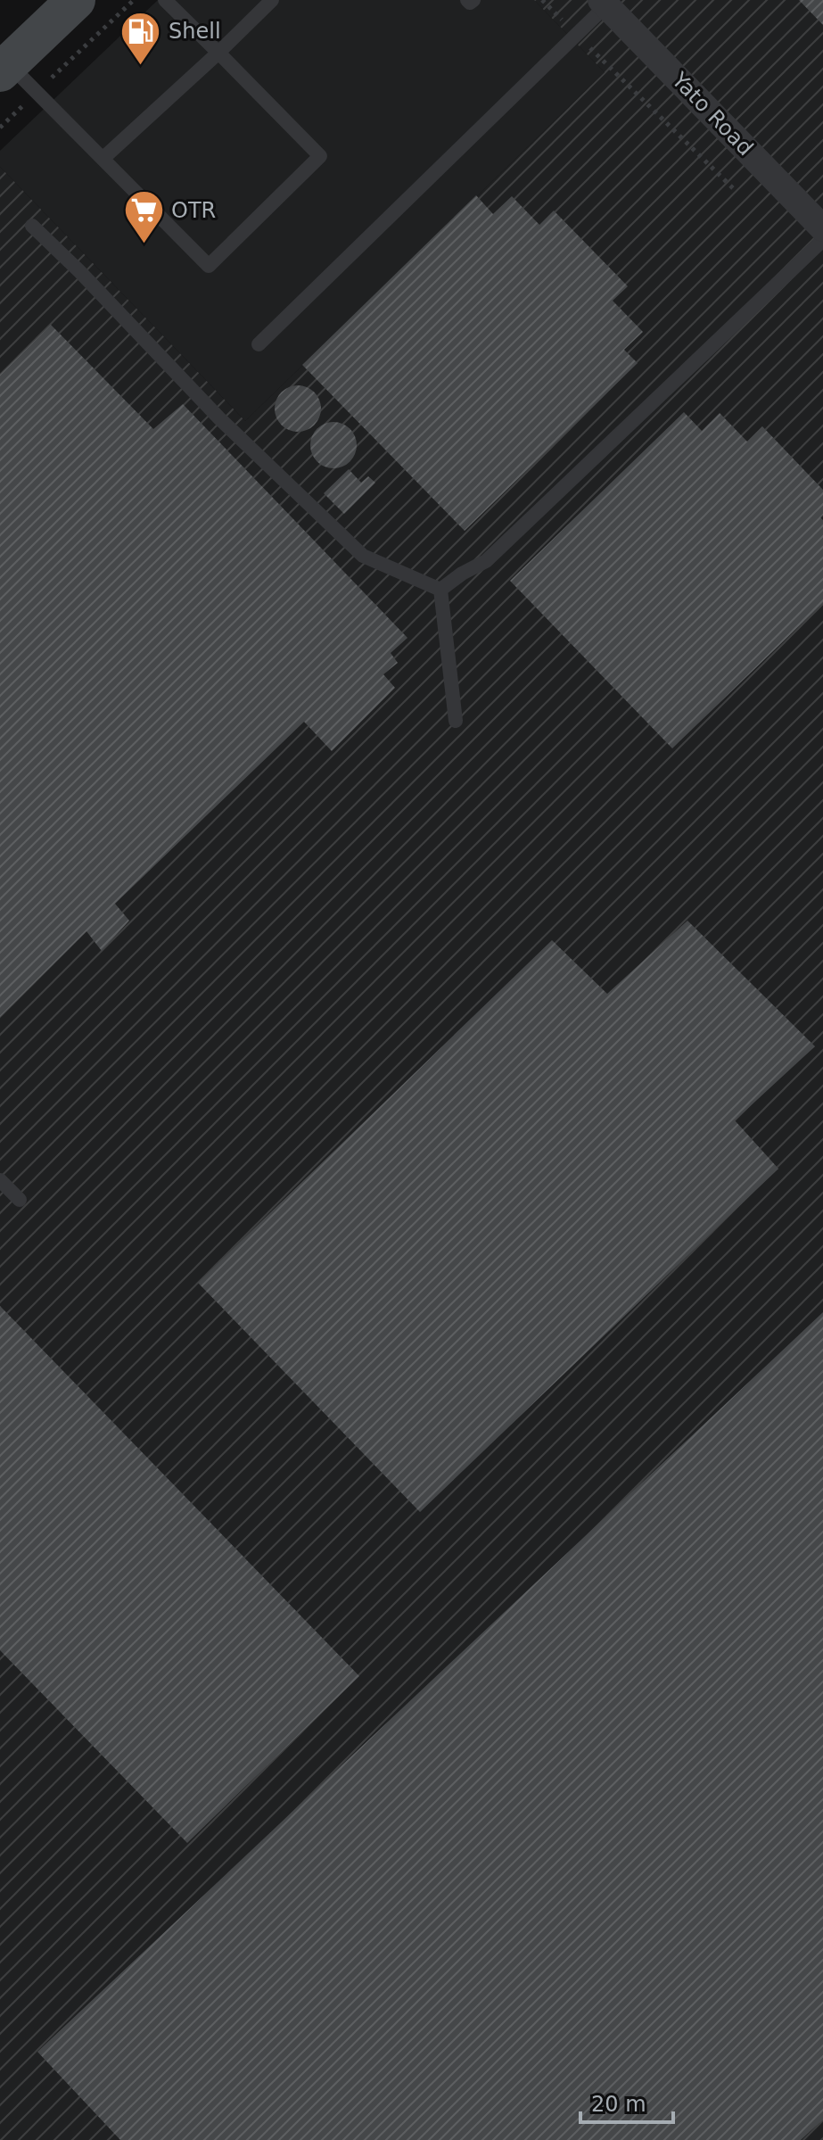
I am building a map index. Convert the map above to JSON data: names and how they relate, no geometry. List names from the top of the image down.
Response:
{
  "streets": {
    "street": ["Yato Road"]
  },
  "places": {
    "fuel station": ["Shell"],
    "supermarket": ["OTR"]
  },
  "scale_bar": "20 m"
}
